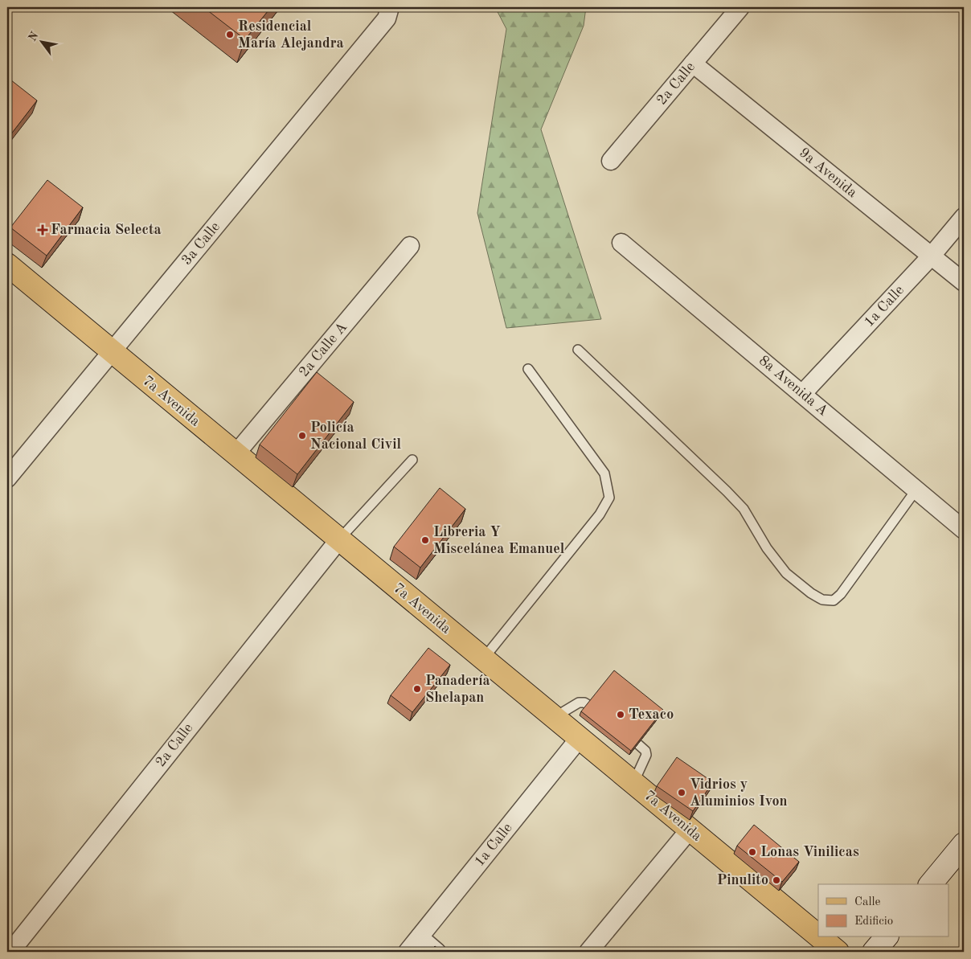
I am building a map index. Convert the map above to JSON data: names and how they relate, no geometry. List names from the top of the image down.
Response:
{
  "streets": {
    "main road": ["7a Avenida"],
    "street": [
      "2a Calle",
      "9a Avenida",
      "3a Calle",
      "1a Calle",
      "2a Calle A",
      "8a Avenida A"
    ]
  },
  "crossings": [
    ["2a Calle", "9a Avenida"],
    ["2a Calle", "7a Avenida"],
    ["9a Avenida", "1a Calle"],
    ["3a Calle", "7a Avenida"],
    ["1a Calle", "8a Avenida A"],
    ["1a Calle", "7a Avenida"],
    ["2a Calle A", "7a Avenida"]
  ],
  "places": {
    "other": [
      "Residencial María Alejandra",
      "Policía Nacional Civil",
      "Libreria Y Miscelánea Emanuel",
      "Panadería Shelapan",
      "Texaco",
      "Vidrios y Aluminios Ivon",
      "Lonas Vinilicas",
      "Pinulito"
    ],
    "health": ["Farmacia Selecta"]
  },
  "legend": ["Calle", "Edificio"],
  "north": "top left"
}
